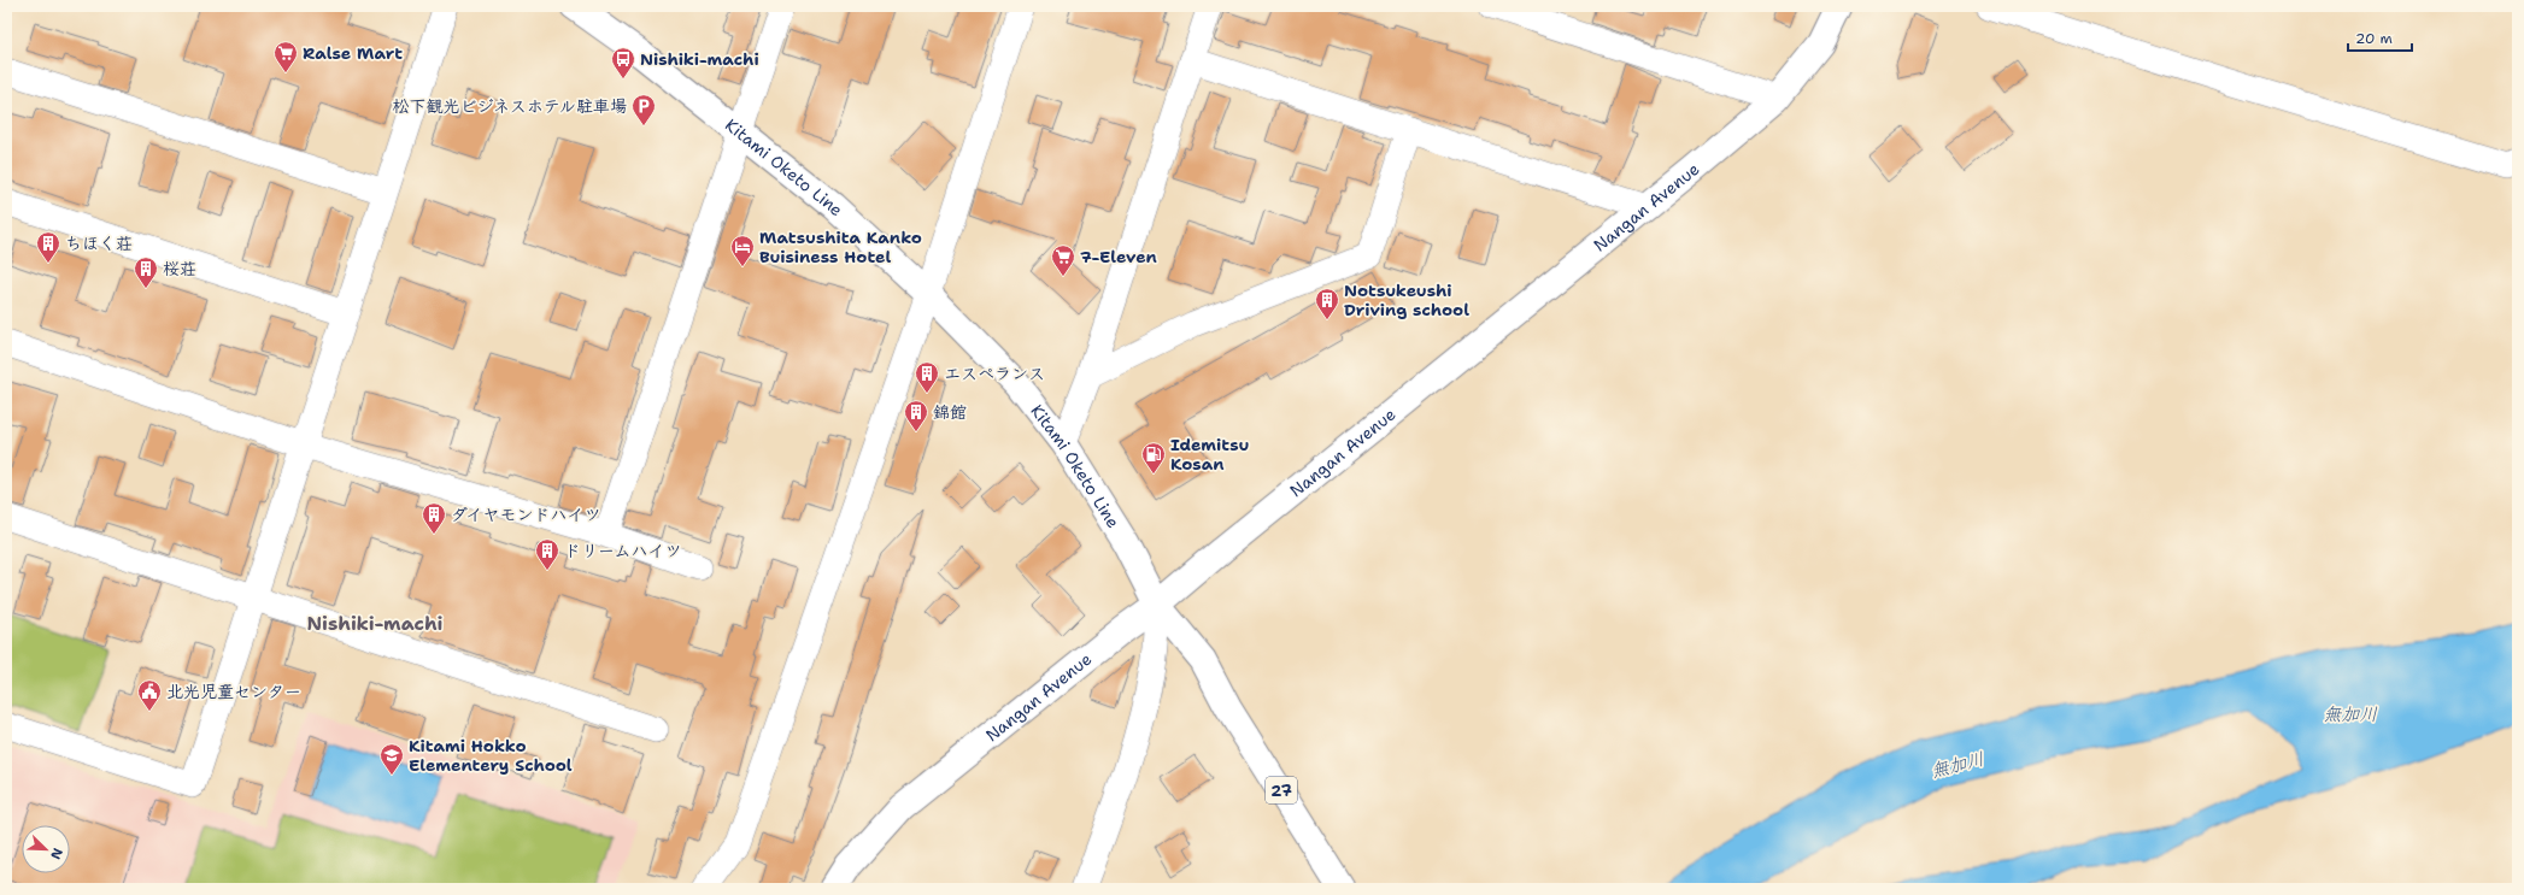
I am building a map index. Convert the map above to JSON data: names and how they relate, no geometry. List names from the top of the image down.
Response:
{
  "streets": {
    "main road": ["Kitami Oketo Line", "Nangan Avenue", "27"]
  },
  "crossings": [
    ["Kitami Oketo Line", "Nangan Avenue"]
  ],
  "districts": ["Nishiki-machi"],
  "water": ["無加川"],
  "places": {
    "supermarket": ["Ralse Mart", "7-Eleven"],
    "bus stop": ["Nishiki-machi"],
    "parking": ["松下観光ビジネスホテル駐車場"],
    "building": [
      "ちほく荘",
      "桜荘",
      "Notsukeushi Driving school",
      "エスペランス",
      "錦館",
      "ダイヤモンドハイツ",
      "ドリームハイツ"
    ],
    "hotel": ["Matsushita Kanko Buisiness Hotel"],
    "fuel station": ["Idemitsu Kosan"],
    "public building": ["北光児童センター"],
    "school or university": ["Kitami Hokko Elementery School"]
  },
  "scale_bar": "20 m",
  "north": "bottom right"
}
